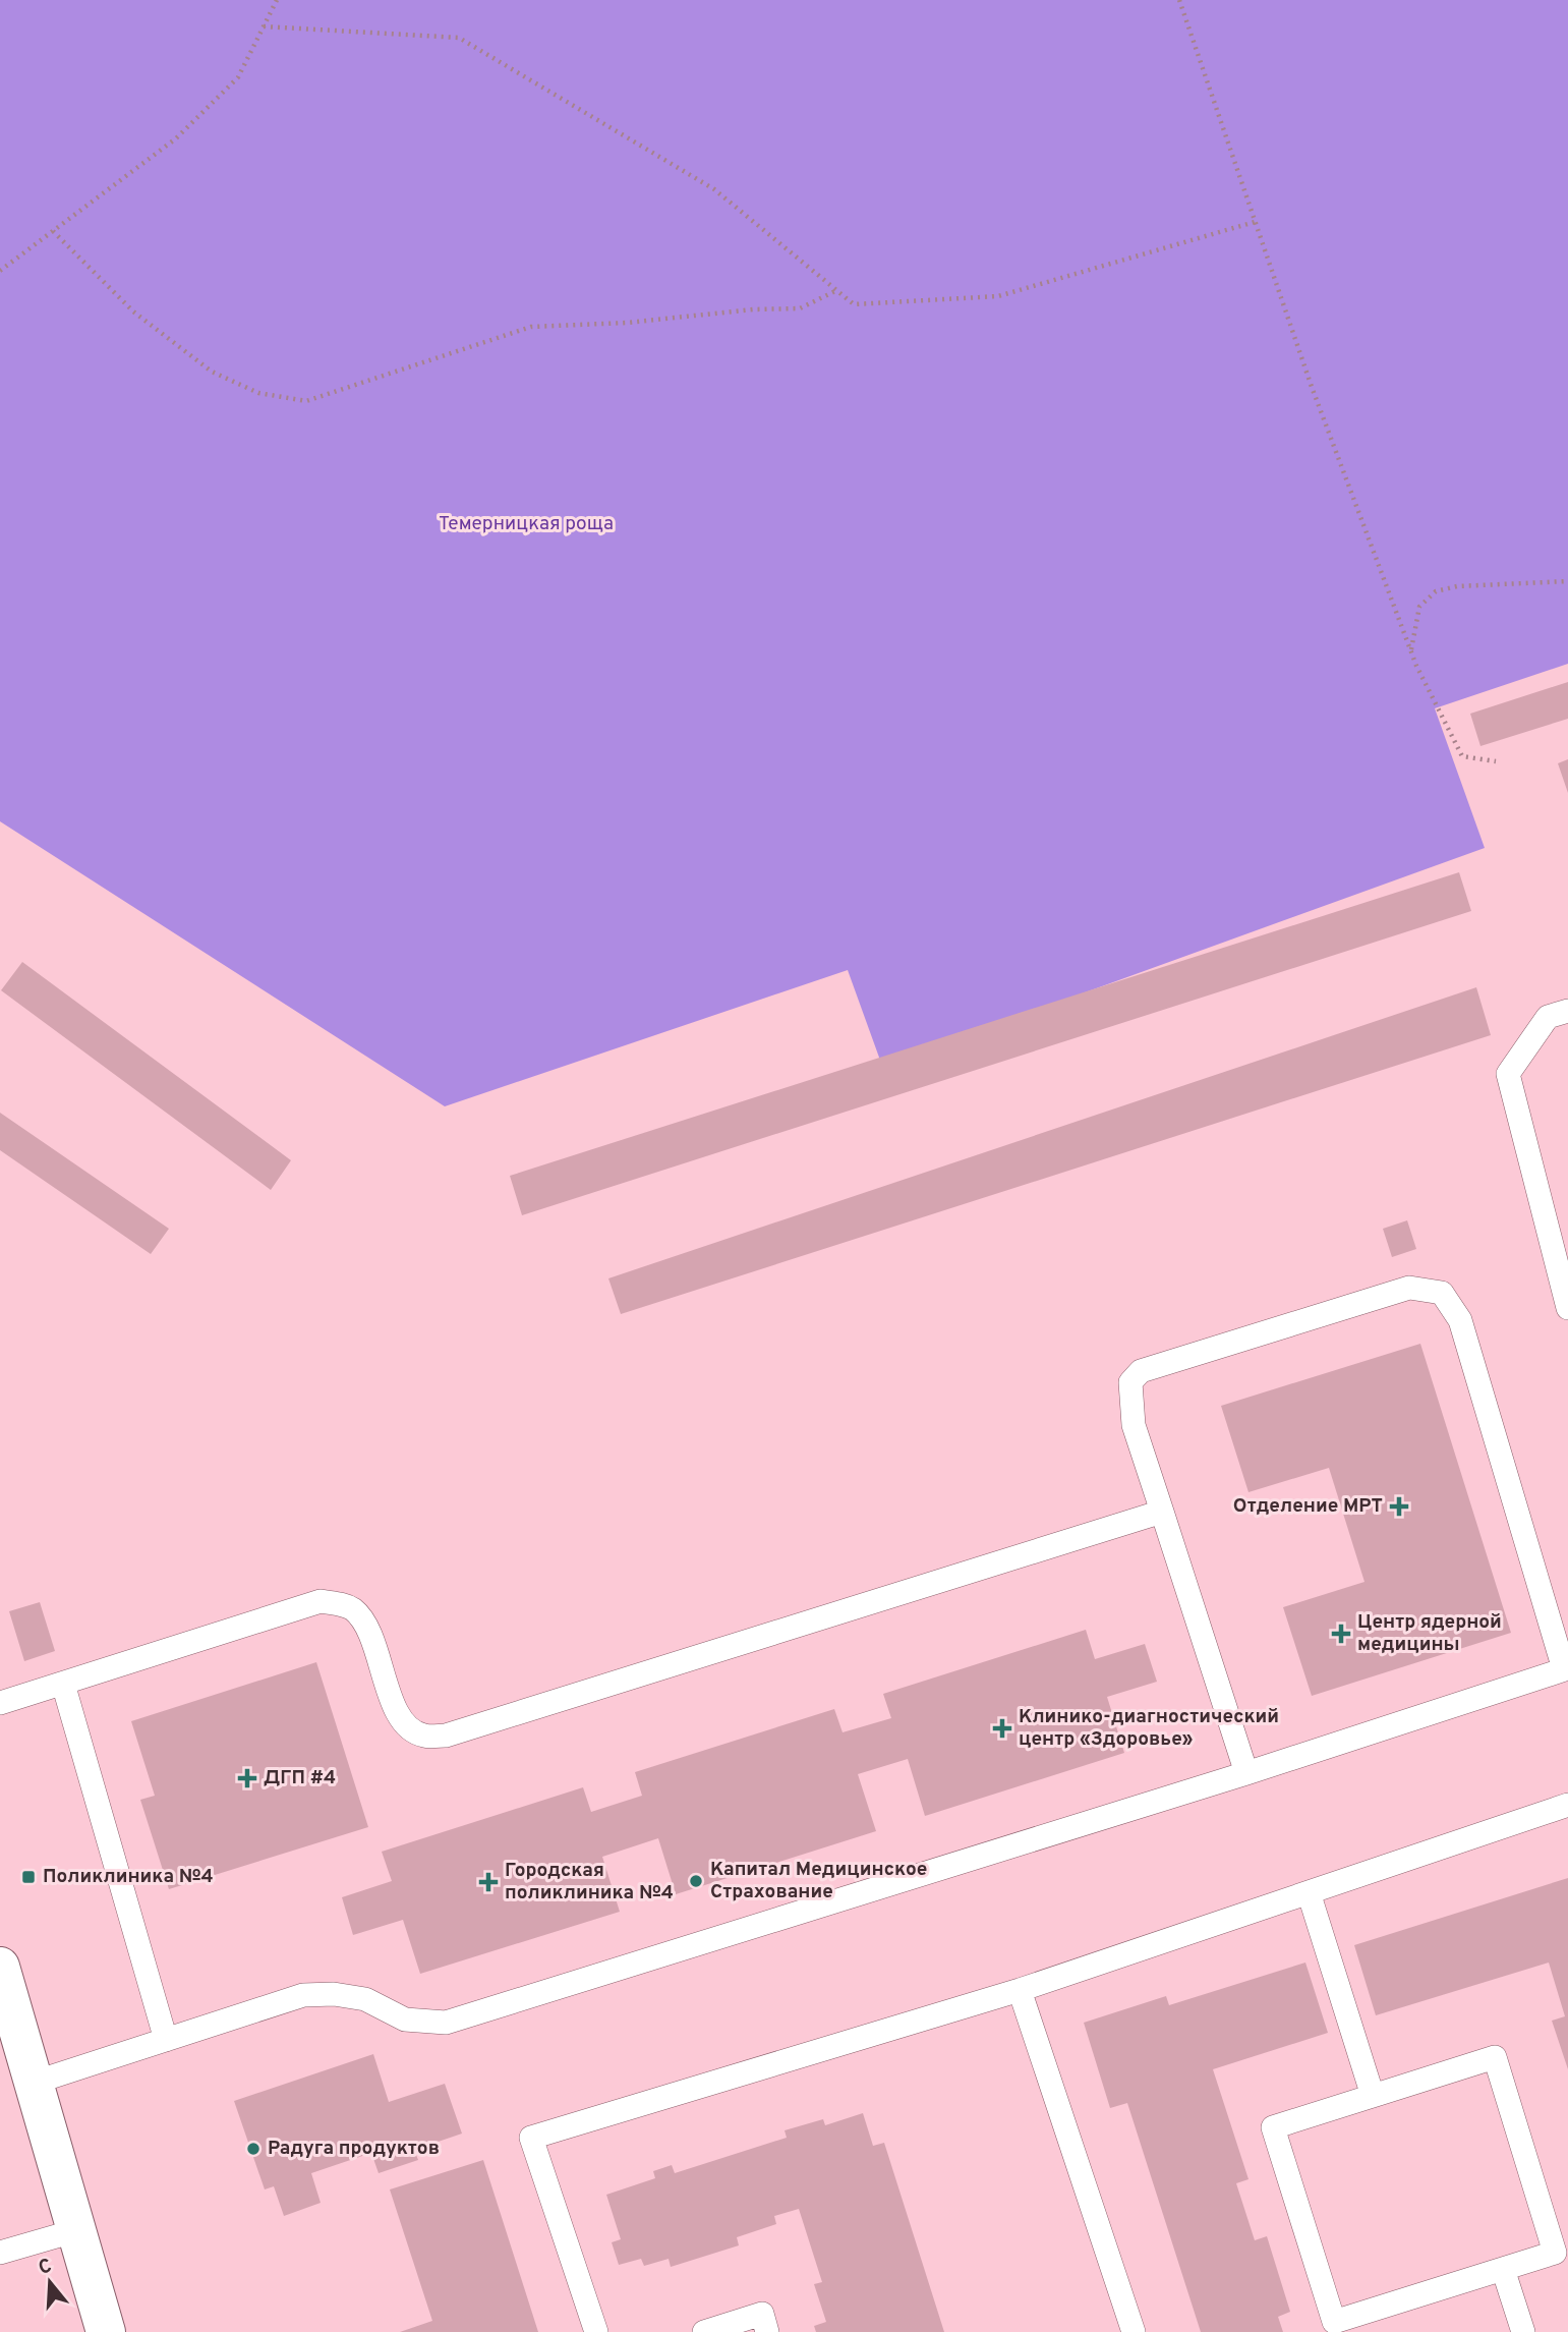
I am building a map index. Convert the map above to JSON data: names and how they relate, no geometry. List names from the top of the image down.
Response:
{
  "parks": ["Темерницкая роща"],
  "places": {
    "health": [
      "Отделение МРТ",
      "Центр ядерной медицины",
      "Клинико-диагностический центр «Здоровье»",
      "ДГП #4",
      "Городская поликлиника №4"
    ],
    "transit": ["Поликлиника №4"],
    "other": ["Капитал Медицинское Страхование", "Радуга продуктов"]
  },
  "north": "top"
}
